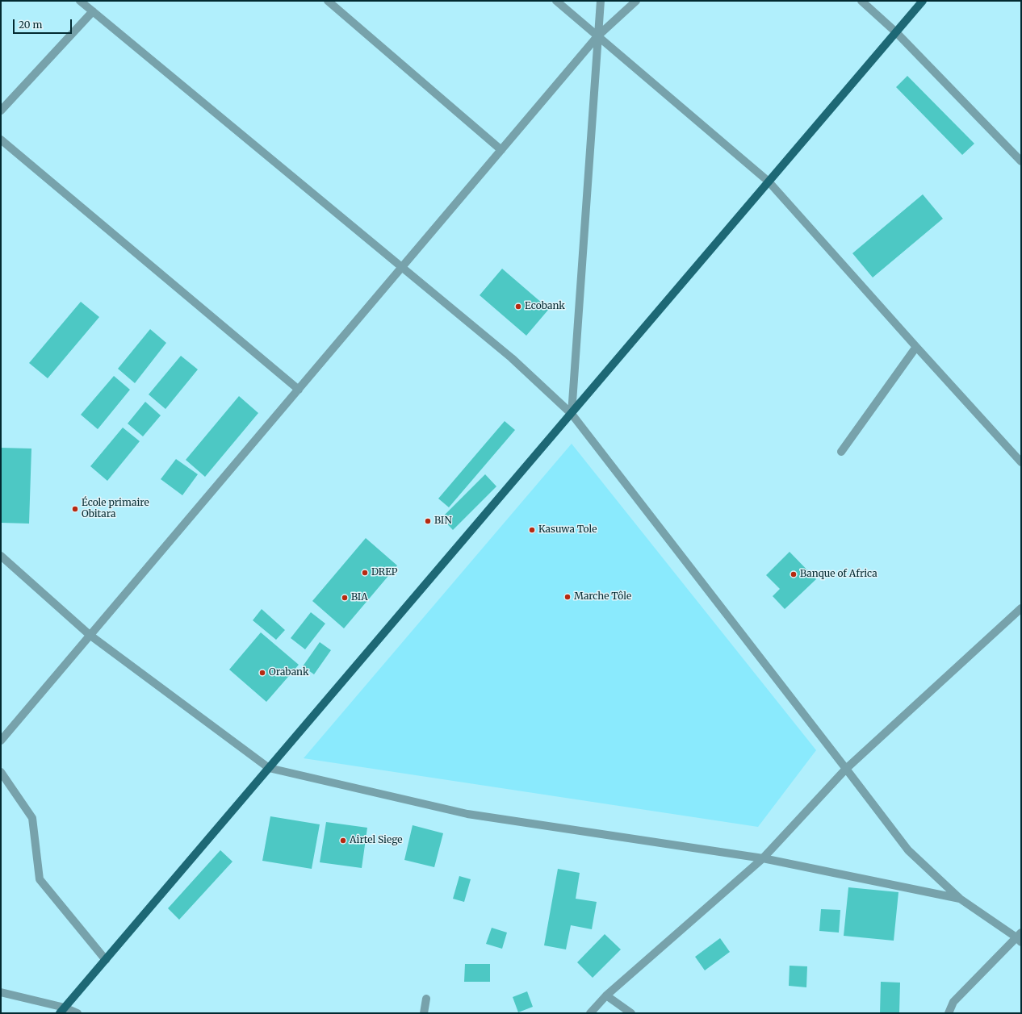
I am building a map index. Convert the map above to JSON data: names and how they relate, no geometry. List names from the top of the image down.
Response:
{
  "places": [
    "Ecobank",
    "École primaire Obitara",
    "BIN",
    "Kasuwa Tole",
    "DREP",
    "Banque of Africa",
    "Marche Tôle",
    "BIA",
    "Orabank",
    "Airtel Siege"
  ],
  "scale_bar": "20 m"
}
